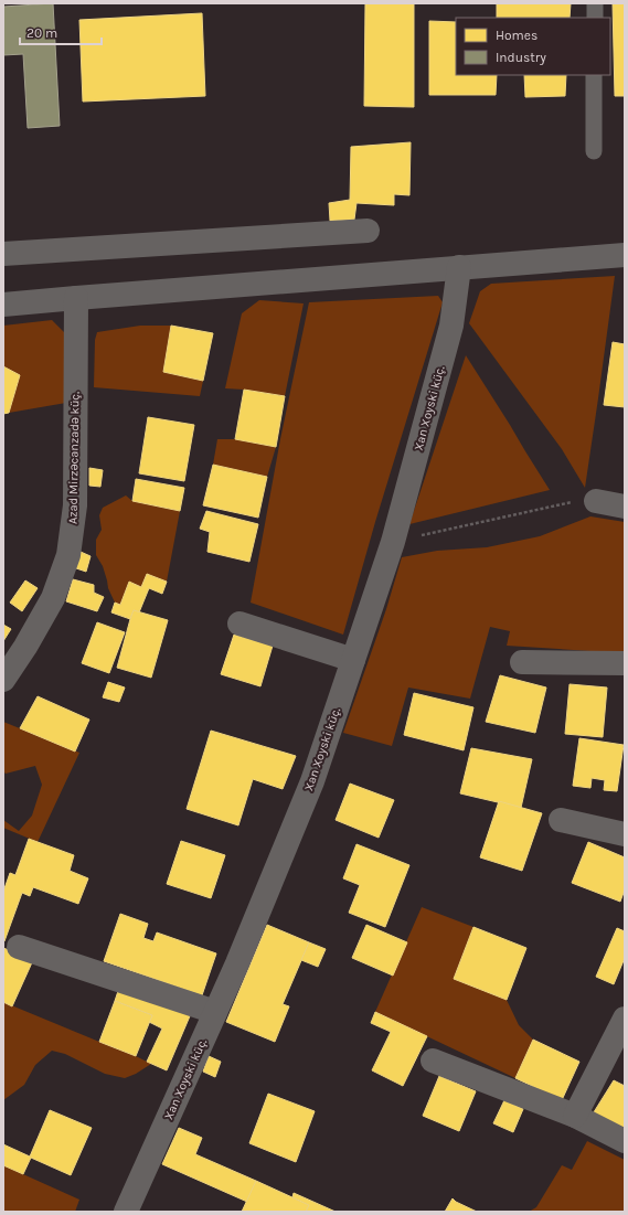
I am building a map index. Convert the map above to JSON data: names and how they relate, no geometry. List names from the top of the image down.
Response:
{
  "streets": {
    "street": ["Xan Xoyski küç.", "Azad Mirzəcanzadə küç."]
  },
  "legend": ["Homes", "Industry"],
  "scale_bar": "20 m"
}
